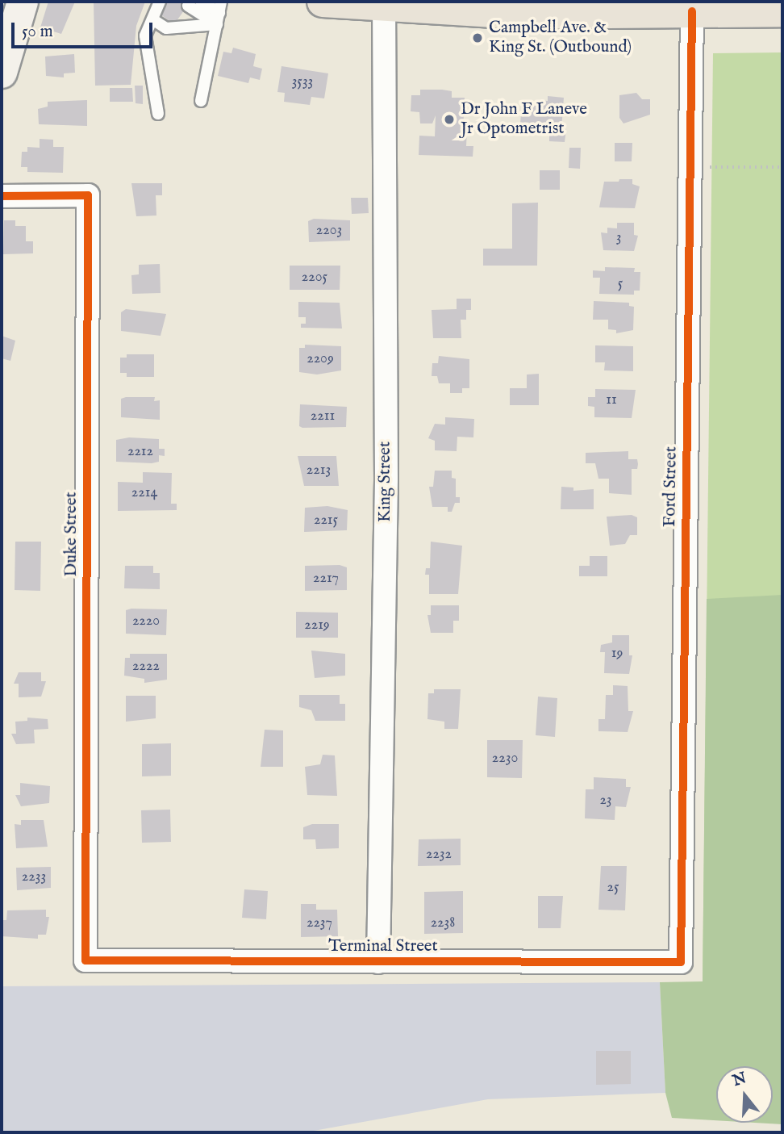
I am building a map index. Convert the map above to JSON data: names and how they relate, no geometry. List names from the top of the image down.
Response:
{
  "streets": {
    "street": [
      "King Street",
      "Ford Street",
      "Duke Street",
      "Terminal Street"
    ]
  },
  "crossings": [
    ["King Street", "Terminal Street"],
    ["Ford Street", "Terminal Street"],
    ["Duke Street", "Terminal Street"]
  ],
  "places": ["Campbell Ave. & King St. (Outbound)", "Dr John F Laneve Jr Optometrist"],
  "house_numbers": [
    "3533",
    "2203",
    "3",
    "2205",
    "5",
    "2209",
    "11",
    "2211",
    "2212",
    "2213",
    "2214",
    "2215",
    "2217",
    "2220",
    "2219",
    "19",
    "2222",
    "2230",
    "23",
    "2232",
    "2233",
    "25",
    "2237",
    "2238"
  ],
  "scale_bar": "50 m",
  "north": "top"
}
